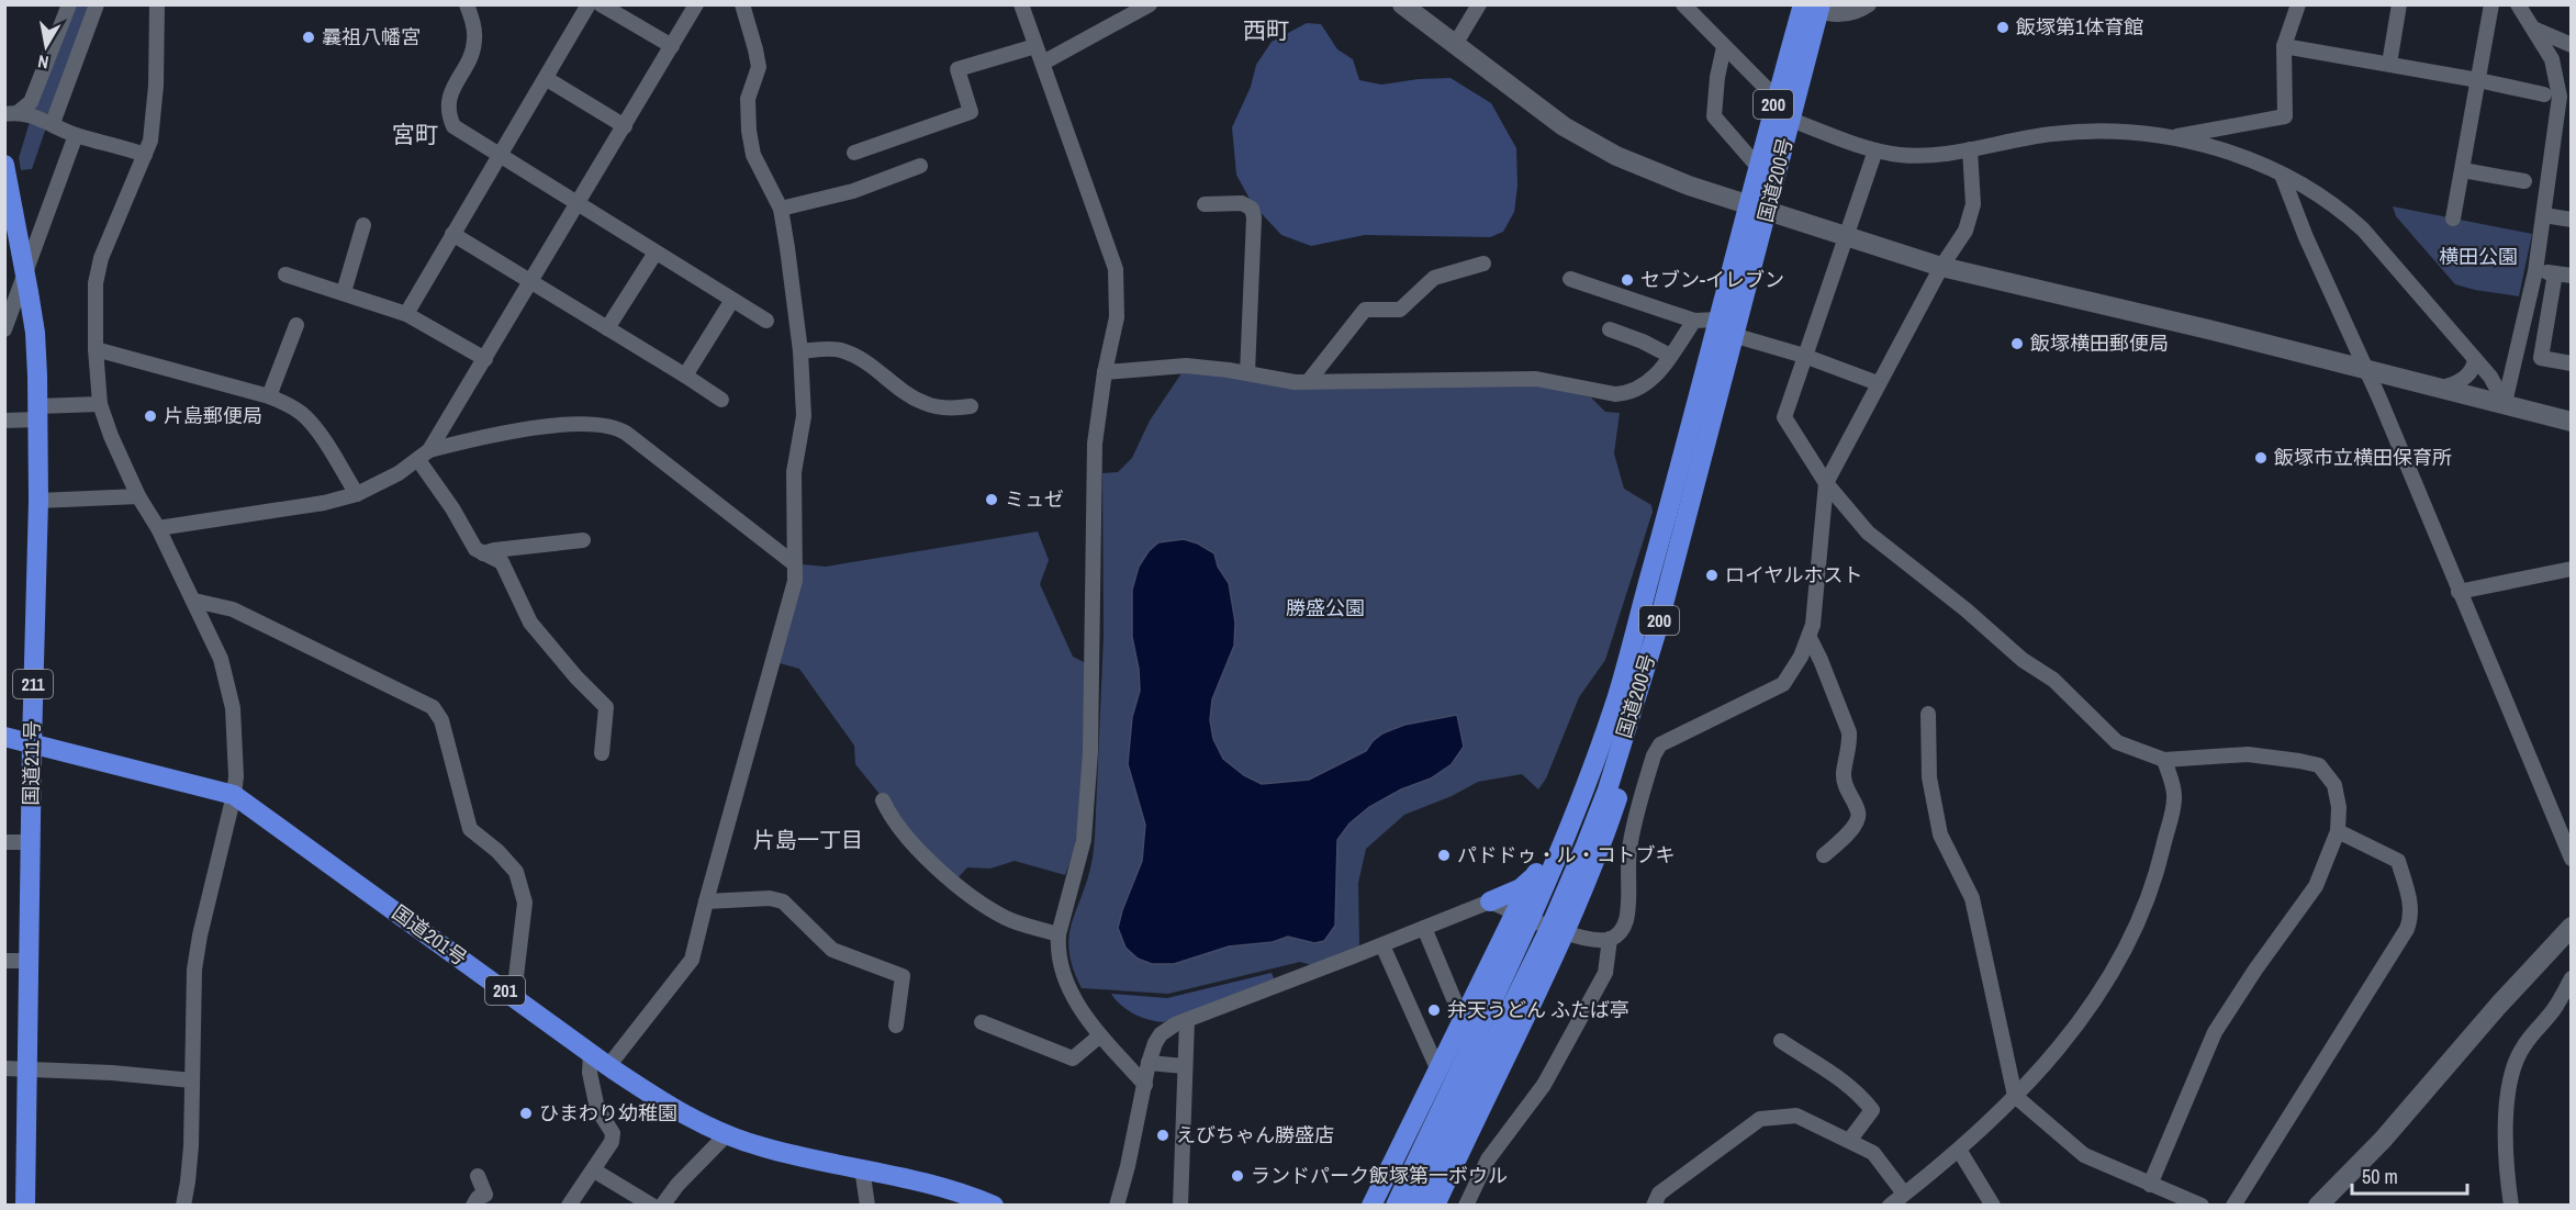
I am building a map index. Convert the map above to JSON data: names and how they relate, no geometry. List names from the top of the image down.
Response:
{
  "streets": {
    "highway": [
      "200",
      "国道200号",
      "211",
      "国道211号",
      "国道201号",
      "201"
    ]
  },
  "crossings": [
    ["国道211号", "国道201号"]
  ],
  "districts": ["西町", "宮町", "片島一丁目"],
  "parks": ["横田公園", "勝盛公園"],
  "places": [
    "飯塚第1体育館",
    "曩祖八幡宮",
    "セブン-イレブン",
    "飯塚横田郵便局",
    "片島郵便局",
    "飯塚市立横田保育所",
    "ミュゼ",
    "ロイヤルホスト",
    "パドドゥ・ル・コトブキ",
    "弁天うどん ふたば亭",
    "ひまわり幼稚園",
    "えびちゃん勝盛店",
    "ランドパーク飯塚第一ボウル"
  ],
  "scale_bar": "50 m",
  "north": "bottom"
}
